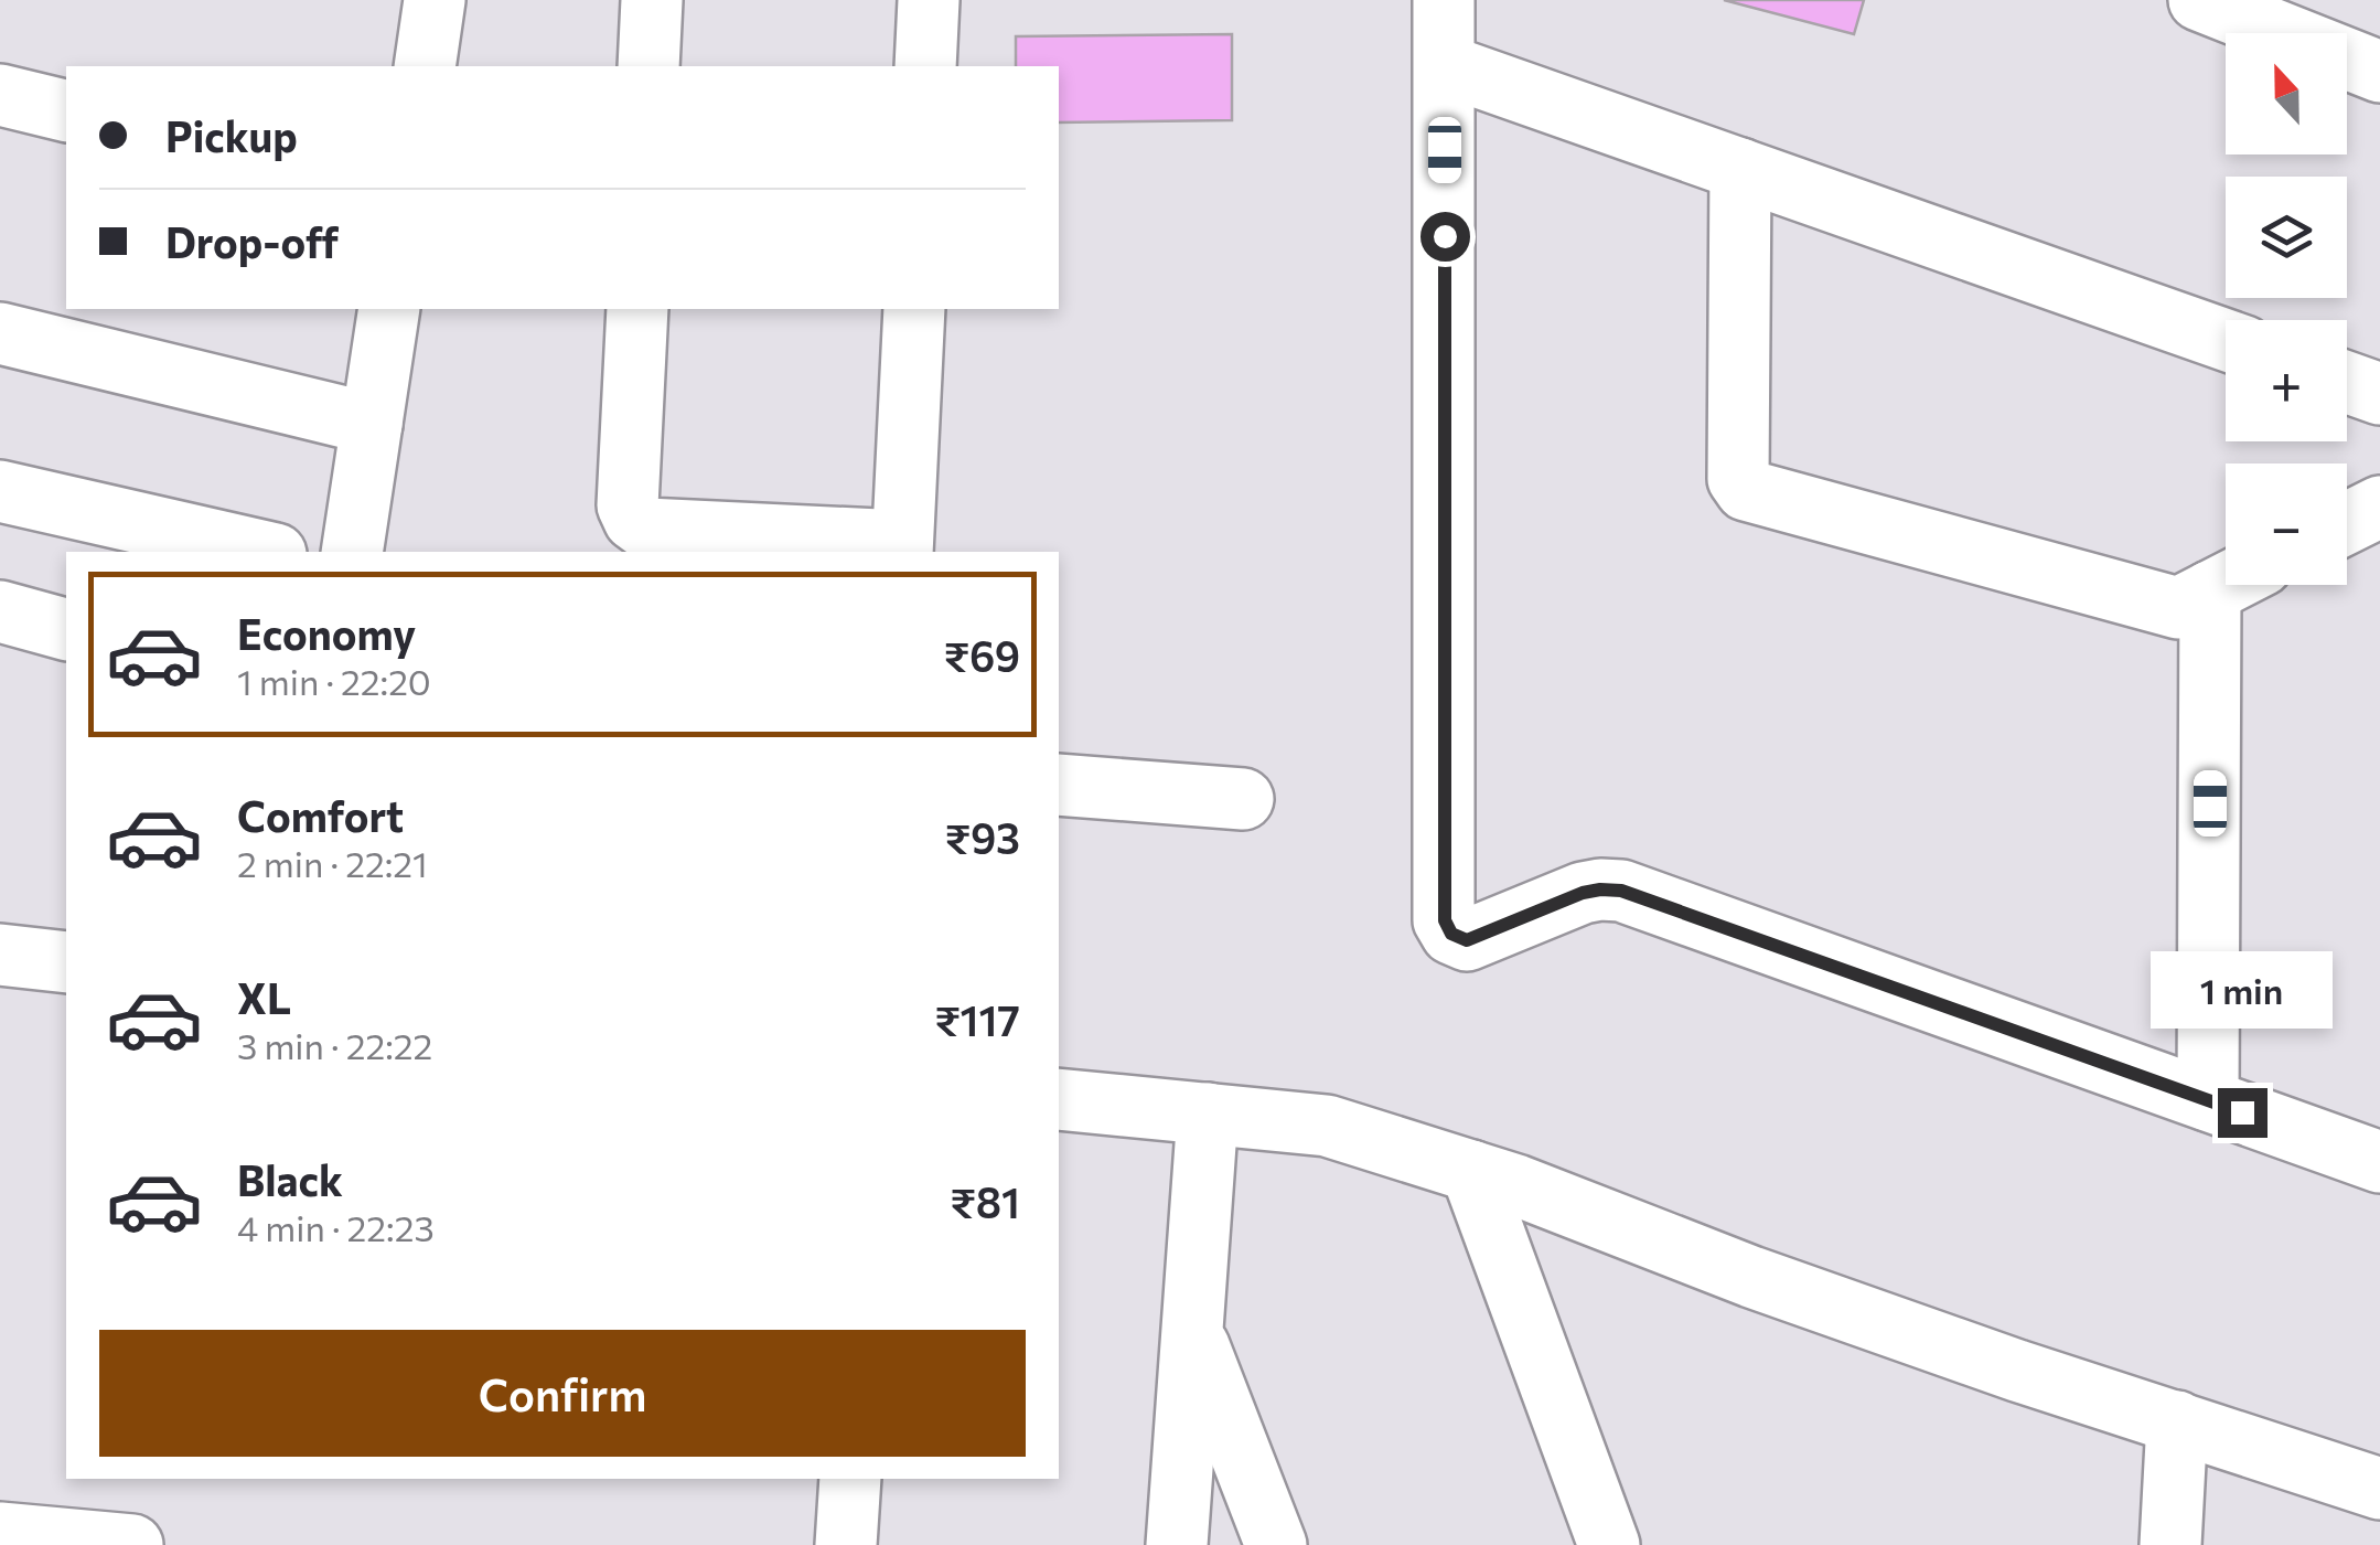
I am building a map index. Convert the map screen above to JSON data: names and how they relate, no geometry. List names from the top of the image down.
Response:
{
  "north": "top",
  "page": {
    "map_buttons": ["+", "−"],
    "banner": ["Pickup", "Drop-off"],
    "list": [
      {
        "name": "Economy",
        "note": "1 min · 22:20",
        "value": "₹69"
      },
      {
        "name": "Comfort",
        "note": "2 min · 22:21",
        "value": "₹93"
      },
      {
        "name": "XL",
        "note": "3 min · 22:22",
        "value": "₹117"
      },
      {
        "name": "Black",
        "note": "4 min · 22:23",
        "value": "₹81"
      }
    ],
    "bubble": "1 min",
    "buttons": "Confirm"
  }
}
